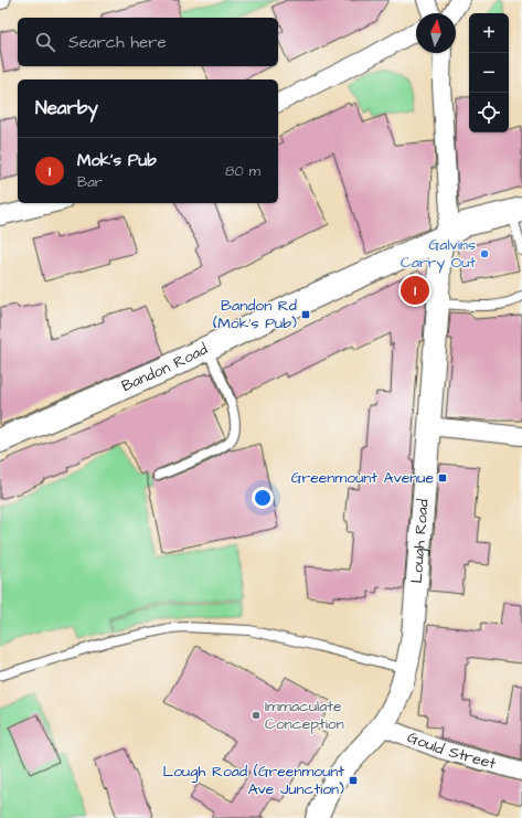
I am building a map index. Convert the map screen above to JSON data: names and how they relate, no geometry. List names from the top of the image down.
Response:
{
  "streets": {
    "main road": ["Bandon Road"],
    "street": ["Lough Road", "Gould Street"]
  },
  "crossings": [
    ["Bandon Road", "Lough Road"],
    ["Lough Road", "Gould Street"]
  ],
  "places": {
    "other": ["Galvins Carry Out", "Immaculate Conception"],
    "transit": ["Bandon Rd (Mok's Pub)", "Greenmount Avenue", "Lough Road (Greenmount Ave Junction)"]
  },
  "north": "top",
  "page": {
    "map_buttons": ["+", "−"],
    "search": "Search here",
    "heading": "Nearby",
    "list": [
      {
        "mark": "1",
        "name": "Mok's Pub",
        "note": "Bar",
        "value": "80 m"
      }
    ],
    "pins": "1"
  }
}
